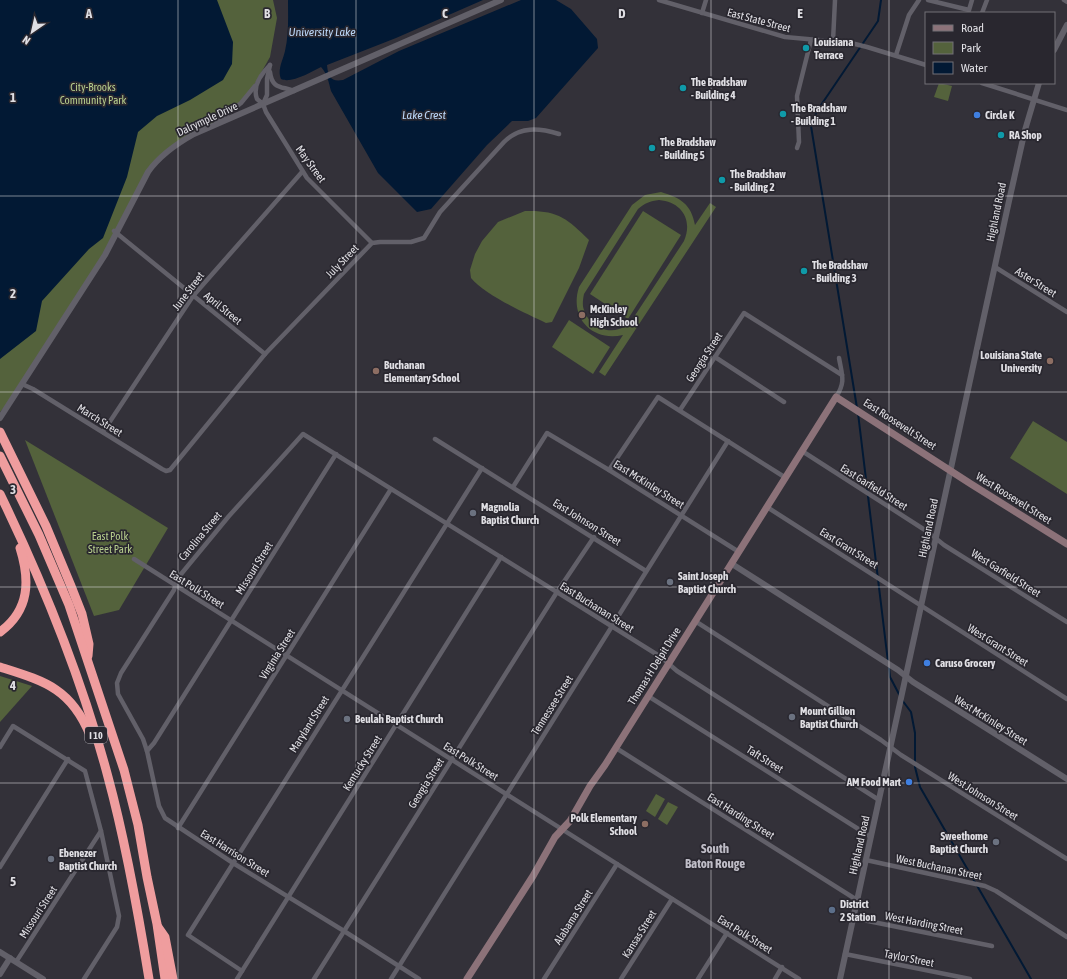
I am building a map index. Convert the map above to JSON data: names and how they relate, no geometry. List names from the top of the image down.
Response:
{
  "streets": {
    "highway": ["I 10"],
    "main road": ["East Roosevelt Street", "West Roosevelt Street", "Thomas H Delpit Drive"],
    "street": [
      "East State Street",
      "Dalrymple Drive",
      "May Street",
      "Highland Road",
      "July Street",
      "Aster Street",
      "June Street",
      "April Street",
      "Georgia Street",
      "March Street",
      "East McKinley Street",
      "East Garfield Street",
      "East Johnson Street",
      "Carolina Street",
      "East Grant Street",
      "Missouri Street",
      "West Garfield Street",
      "East Polk Street",
      "East Buchanan Street",
      "West Grant Street",
      "Virginia Street",
      "Tennessee Street",
      "West McKinley Street",
      "Maryland Street",
      "Taft Street",
      "Kentucky Street",
      "West Johnson Street",
      "East Harding Street",
      "East Harrison Street",
      "West Buchanan Street",
      "Alabama Street",
      "West Harding Street",
      "Kansas Street",
      "Taylor Street"
    ]
  },
  "crossings": [
    ["Dalrymple Drive", "May Street"],
    ["Dalrymple Drive", "April Street"],
    ["Dalrymple Drive", "March Street"],
    ["May Street", "July Street"],
    ["May Street", "June Street"],
    ["Highland Road", "Aster Street"],
    ["Highland Road", "East Roosevelt Street"],
    ["Highland Road", "East Garfield Street"],
    ["Highland Road", "West Roosevelt Street"],
    ["Highland Road", "East Grant Street"],
    ["Highland Road", "West Garfield Street"],
    ["Highland Road", "East Buchanan Street"],
    ["Highland Road", "West Grant Street"],
    ["Highland Road", "West McKinley Street"],
    ["Highland Road", "Taft Street"],
    ["Highland Road", "West Johnson Street"],
    ["Highland Road", "East Harding Street"],
    ["Highland Road", "West Buchanan Street"],
    ["Highland Road", "West Harding Street"],
    ["Highland Road", "Taylor Street"],
    ["July Street", "April Street"],
    ["July Street", "March Street"],
    ["June Street", "April Street"],
    ["June Street", "March Street"],
    ["Georgia Street", "East Johnson Street"],
    ["Georgia Street", "East Polk Street"],
    ["Georgia Street", "East Buchanan Street"],
    ["Georgia Street", "Thomas H Delpit Drive"],
    ["Georgia Street", "East Harrison Street"],
    ["East Roosevelt Street", "West Roosevelt Street"],
    ["East Roosevelt Street", "Thomas H Delpit Drive"],
    ["East McKinley Street", "East Johnson Street"],
    ["East McKinley Street", "Thomas H Delpit Drive"],
    ["East McKinley Street", "Tennessee Street"],
    ["East Garfield Street", "West Garfield Street"],
    ["East Garfield Street", "Thomas H Delpit Drive"],
    ["East Johnson Street", "Tennessee Street"],
    ["East Johnson Street", "Maryland Street"],
    ["Carolina Street", "East Polk Street"],
    ["Carolina Street", "East Buchanan Street"],
    ["Carolina Street", "East Harrison Street"],
    ["East Grant Street", "West Grant Street"],
    ["East Grant Street", "Thomas H Delpit Drive"],
    ["Missouri Street", "East Polk Street"],
    ["Missouri Street", "East Buchanan Street"],
    ["Missouri Street", "East Harrison Street"],
    ["East Polk Street", "Virginia Street"],
    ["East Polk Street", "Thomas H Delpit Drive"],
    ["East Polk Street", "Tennessee Street"],
    ["East Polk Street", "Maryland Street"],
    ["East Polk Street", "Kentucky Street"],
    ["East Polk Street", "Alabama Street"],
    ["East Polk Street", "Kansas Street"],
    ["East Buchanan Street", "Virginia Street"],
    ["East Buchanan Street", "Thomas H Delpit Drive"],
    ["East Buchanan Street", "Tennessee Street"],
    ["East Buchanan Street", "Maryland Street"],
    ["East Buchanan Street", "Kentucky Street"],
    ["Virginia Street", "East Harrison Street"],
    ["Thomas H Delpit Drive", "Taft Street"],
    ["Thomas H Delpit Drive", "East Harding Street"],
    ["Tennessee Street", "East Harrison Street"],
    ["Maryland Street", "Kentucky Street"],
    ["Maryland Street", "East Harrison Street"],
    ["Kentucky Street", "East Harrison Street"]
  ],
  "districts": ["South Baton Rouge"],
  "water": ["University Lake", "Lake Crest"],
  "parks": ["City-Brooks Community Park", "East Polk Street Park"],
  "places": [
    "Louisiana Terrace",
    "The Bradshaw - Building 4",
    "The Bradshaw - Building 1",
    "Circle K",
    "RA Shop",
    "The Bradshaw - Building 5",
    "The Bradshaw - Building 2",
    "The Bradshaw - Building 3",
    "McKinley High School",
    "Louisiana State University",
    "Buchanan Elementary School",
    "Magnolia Baptist Church",
    "Saint Joseph Baptist Church",
    "Caruso Grocery",
    "Mount Gillion Baptist Church",
    "Beulah Baptist Church",
    "AM Food Mart",
    "Polk Elementary School",
    "Sweethome Baptist Church",
    "Ebenezer Baptist Church",
    "District 2 Station"
  ],
  "legend": ["Road", "Park", "Water"],
  "north": "bottom left",
  "grid": {
    "columns": [
      "A",
      "B",
      "C",
      "D",
      "E"
    ],
    "rows": [
      "1",
      "2",
      "3",
      "4",
      "5"
    ]
  }
}
